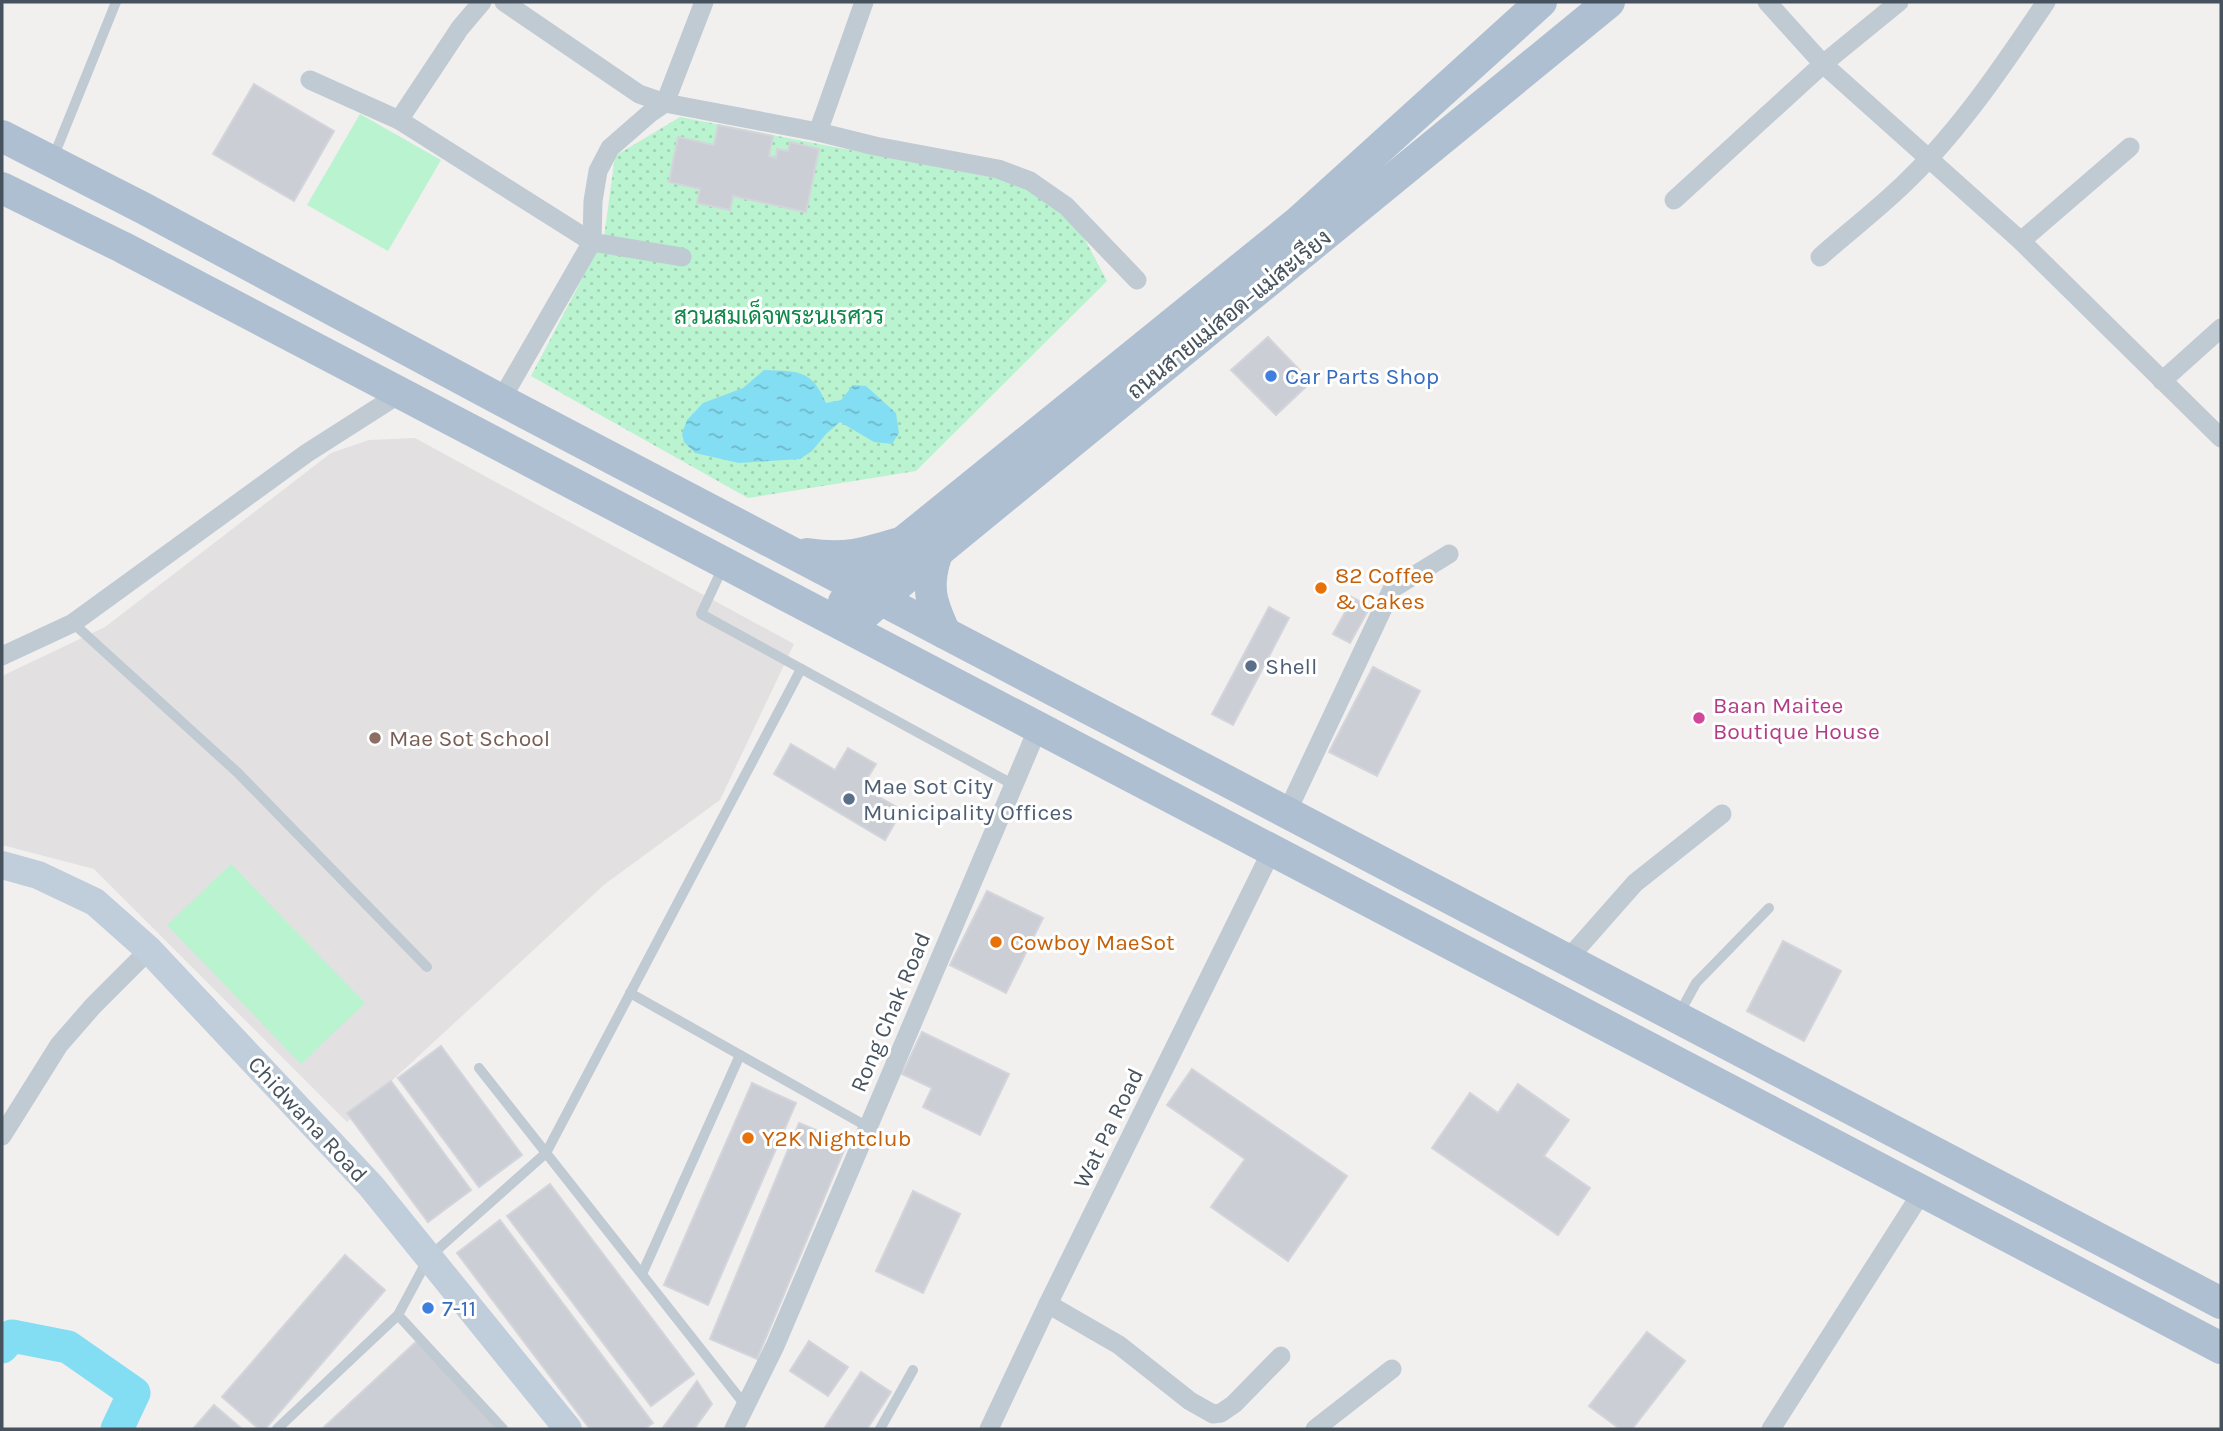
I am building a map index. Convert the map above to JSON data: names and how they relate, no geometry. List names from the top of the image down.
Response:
{
  "streets": {
    "main road": ["ถนนสายแม่สอด–แม่สะเรียง"],
    "street": ["Rong Chak Road", "Chidwana Road", "Wat Pa Road"]
  },
  "parks": ["สวนสมเด็จพระนเรศวร"],
  "places": [
    "Car Parts Shop",
    "82 Coffee & Cakes",
    "Shell",
    "Baan Maitee Boutique House",
    "Mae Sot School",
    "Mae Sot City Municipality Offices",
    "Cowboy MaeSot",
    "Y2K Nightclub",
    "7-11"
  ]
}
